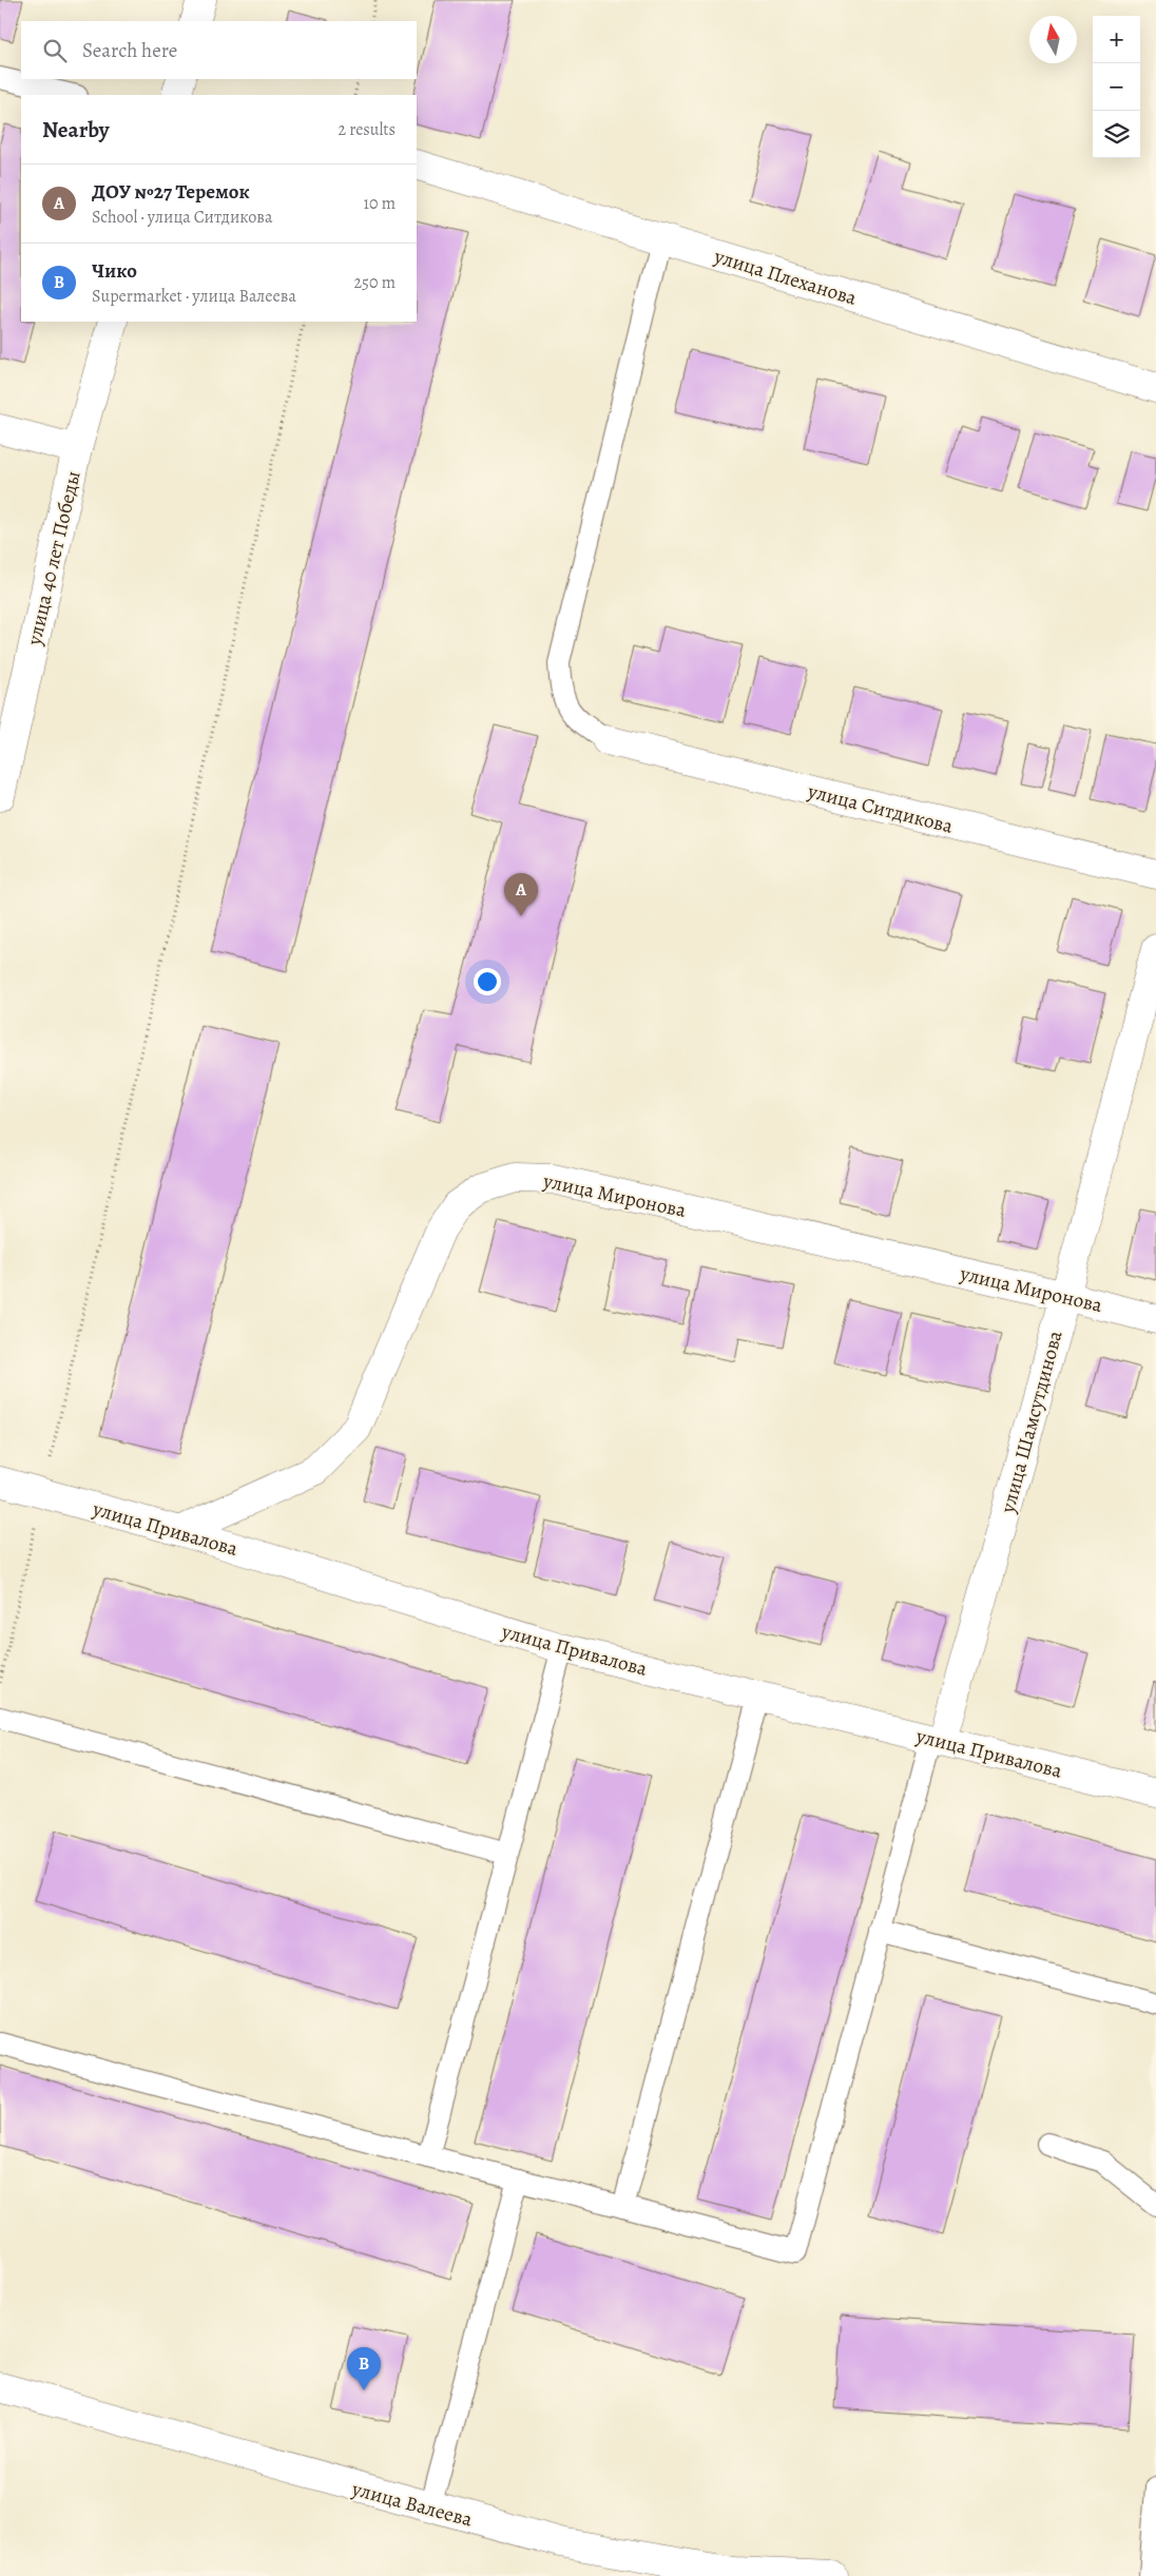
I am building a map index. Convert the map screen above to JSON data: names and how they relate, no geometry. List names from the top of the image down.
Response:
{
  "streets": {
    "street": [
      "улица Плеханова",
      "улица 40 лет Победы",
      "улица Ситдикова",
      "улица Миронова",
      "улица Шамсутдинова",
      "улица Привалова",
      "улица Валеева"
    ]
  },
  "crossings": [
    ["улица Миронова", "улица Шамсутдинова"],
    ["улица Миронова", "улица Привалова"],
    ["улица Шамсутдинова", "улица Привалова"]
  ],
  "north": "top",
  "page": {
    "map_buttons": ["+", "−"],
    "search": "Search here",
    "heading": ["Nearby", "2 results"],
    "list": [
      {
        "mark": "A",
        "name": "ДОУ №27 Теремок",
        "note": "School · улица Ситдикова",
        "value": "10 m"
      },
      {
        "mark": "B",
        "name": "Чико",
        "note": "Supermarket · улица Валеева",
        "value": "250 m"
      }
    ],
    "pins": ["A", "B"]
  }
}
